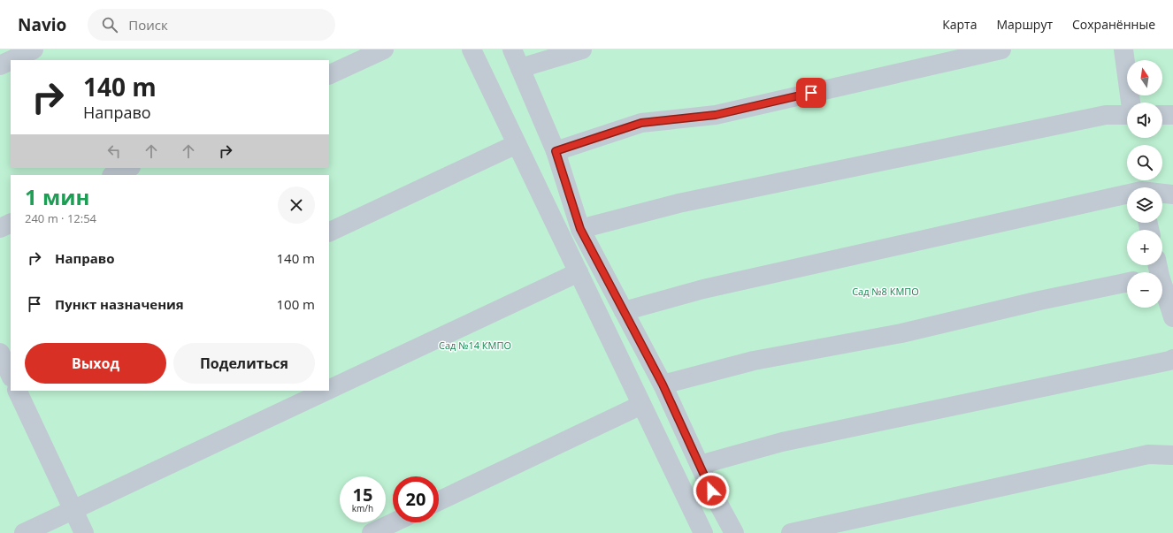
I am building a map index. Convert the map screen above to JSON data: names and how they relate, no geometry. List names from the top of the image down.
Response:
{
  "parks": ["Сад №8 КМПО", "Сад №14 КМПО"],
  "north": "top",
  "page": {
    "header": "Navio",
    "search": "Поиск",
    "nav": ["Карта", "Маршрут", "Сохранённые"],
    "map_buttons": ["+", "−"],
    "turn": ["140 m", "Направо"],
    "heading": ["1 мин", "240 m · 12:54"],
    "list": [
      {
        "name": "Направо",
        "value": "140 m"
      },
      {
        "name": "Пункт назначения",
        "value": "100 m"
      }
    ],
    "buttons": ["Выход", "Поделиться"],
    "speed": "15 km/h",
    "limit": "20"
  }
}
